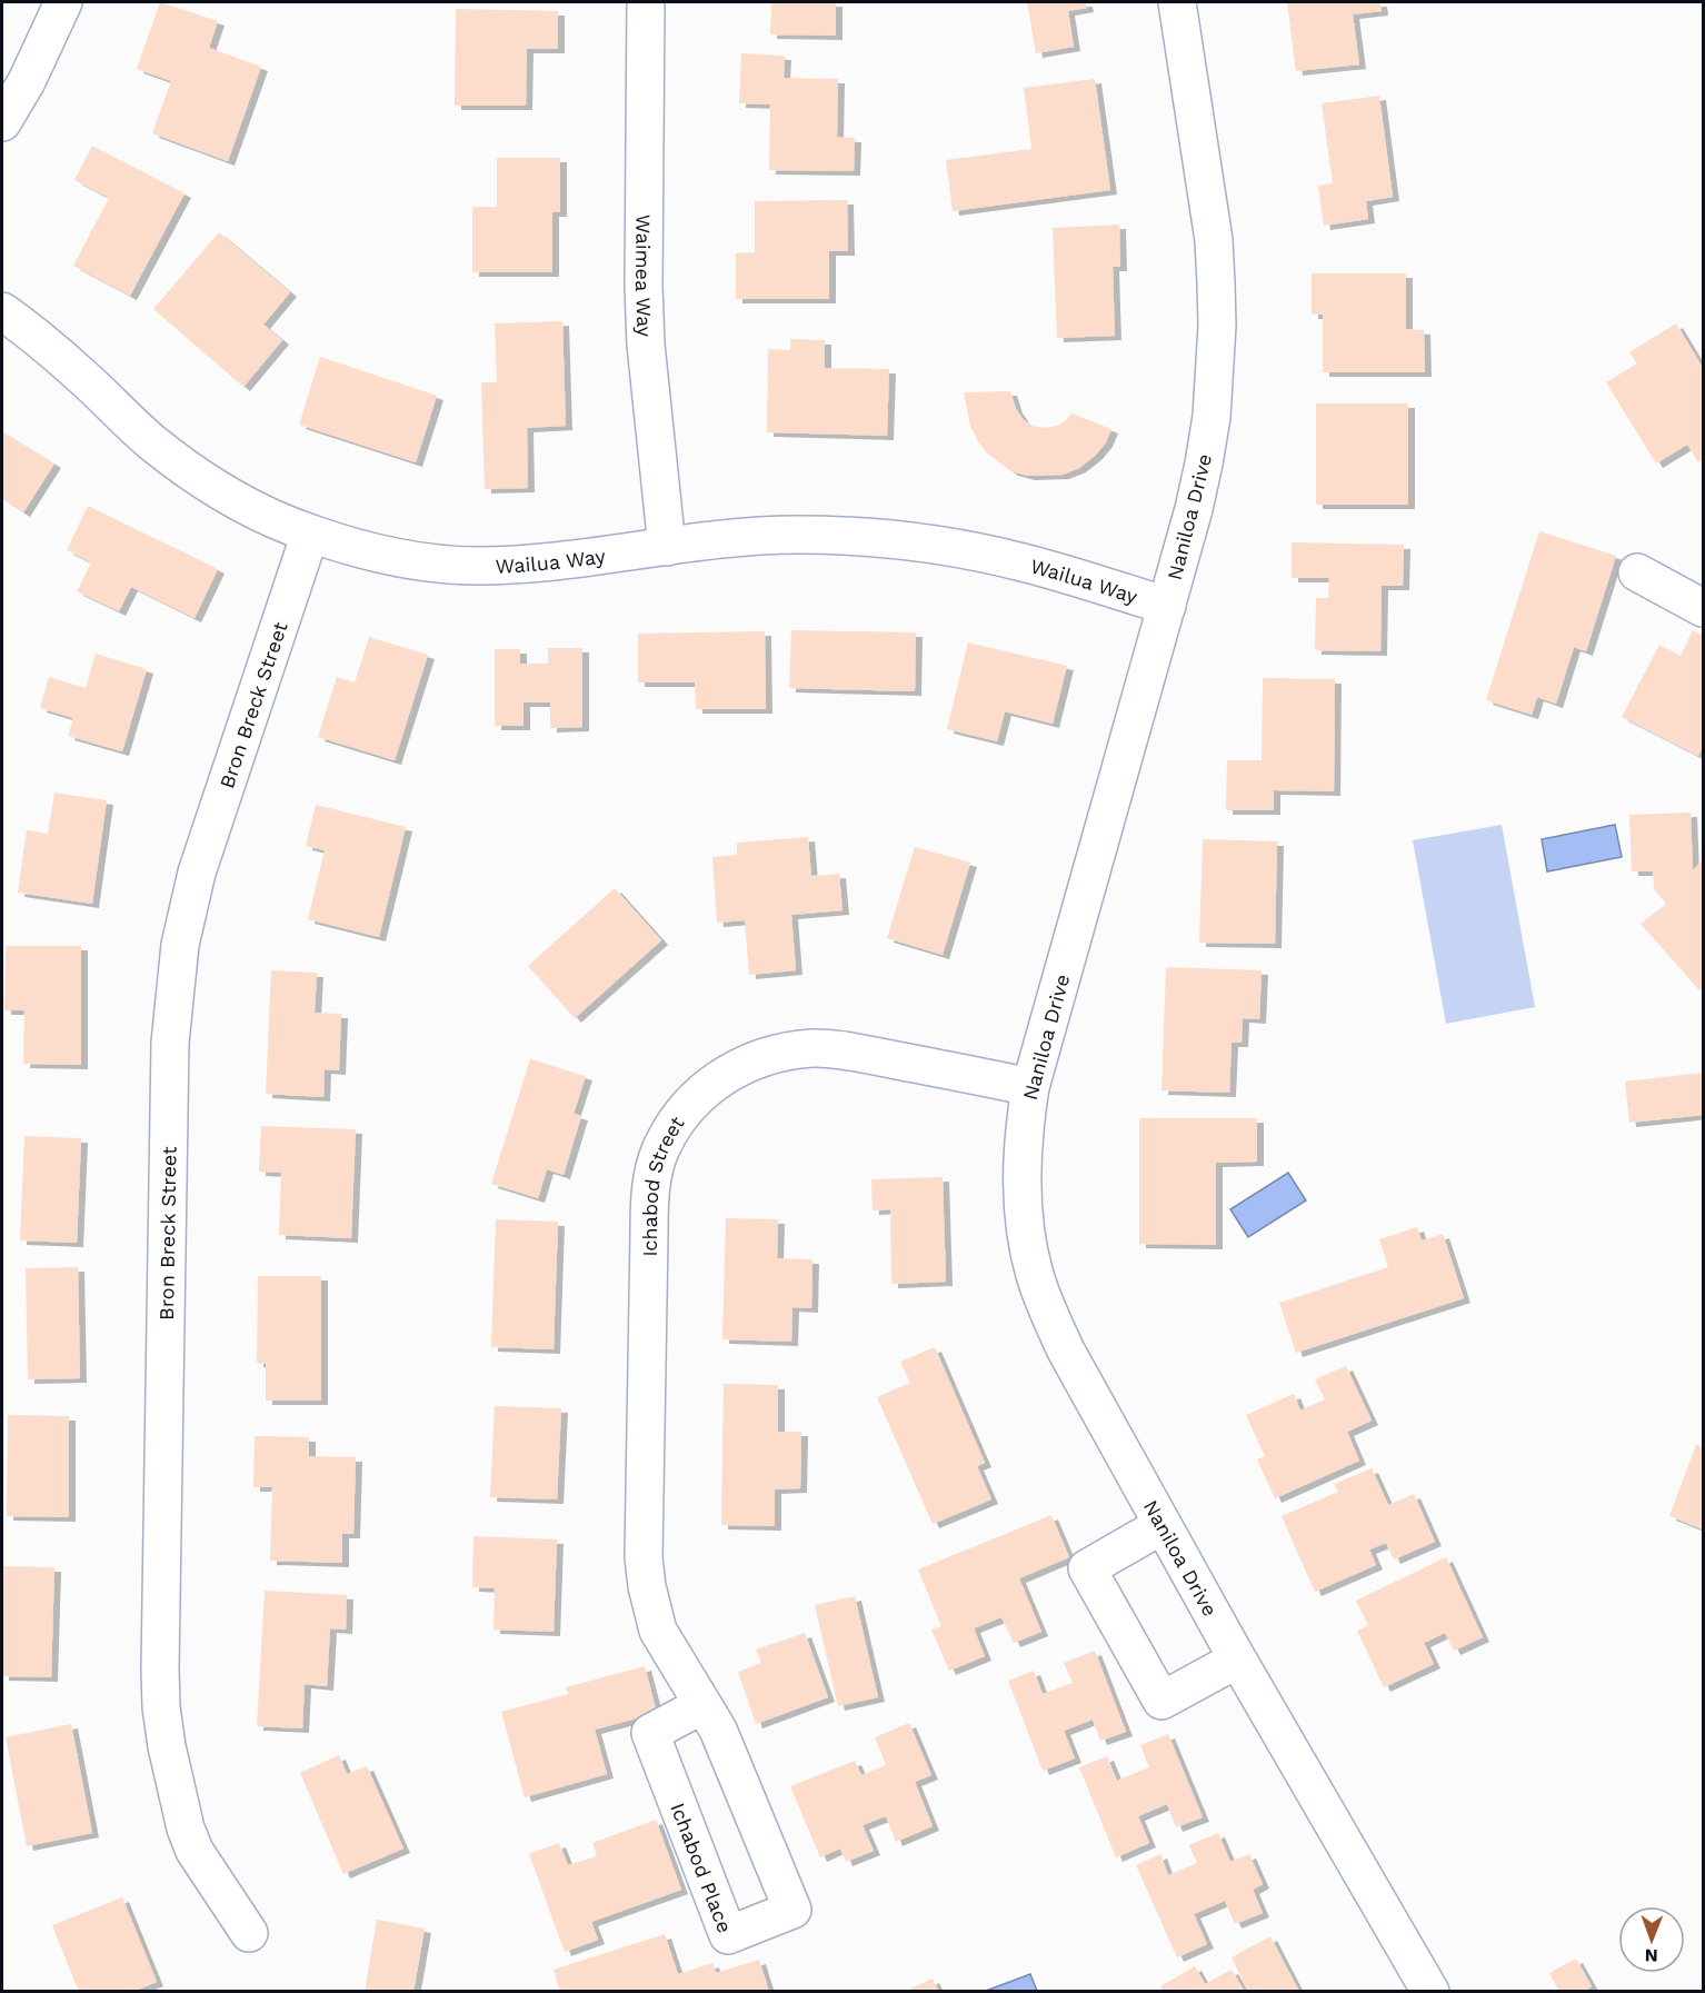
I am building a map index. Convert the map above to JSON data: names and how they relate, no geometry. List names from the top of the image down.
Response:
{
  "streets": {
    "street": [
      "Waimea Way",
      "Naniloa Drive",
      "Wailua Way",
      "Bron Breck Street",
      "Ichabod Street",
      "Ichabod Place"
    ]
  },
  "crossings": [
    ["Waimea Way", "Wailua Way"],
    ["Naniloa Drive", "Wailua Way"],
    ["Naniloa Drive", "Ichabod Street"],
    ["Wailua Way", "Bron Breck Street"],
    ["Ichabod Street", "Ichabod Place"]
  ],
  "north": "bottom"
}
